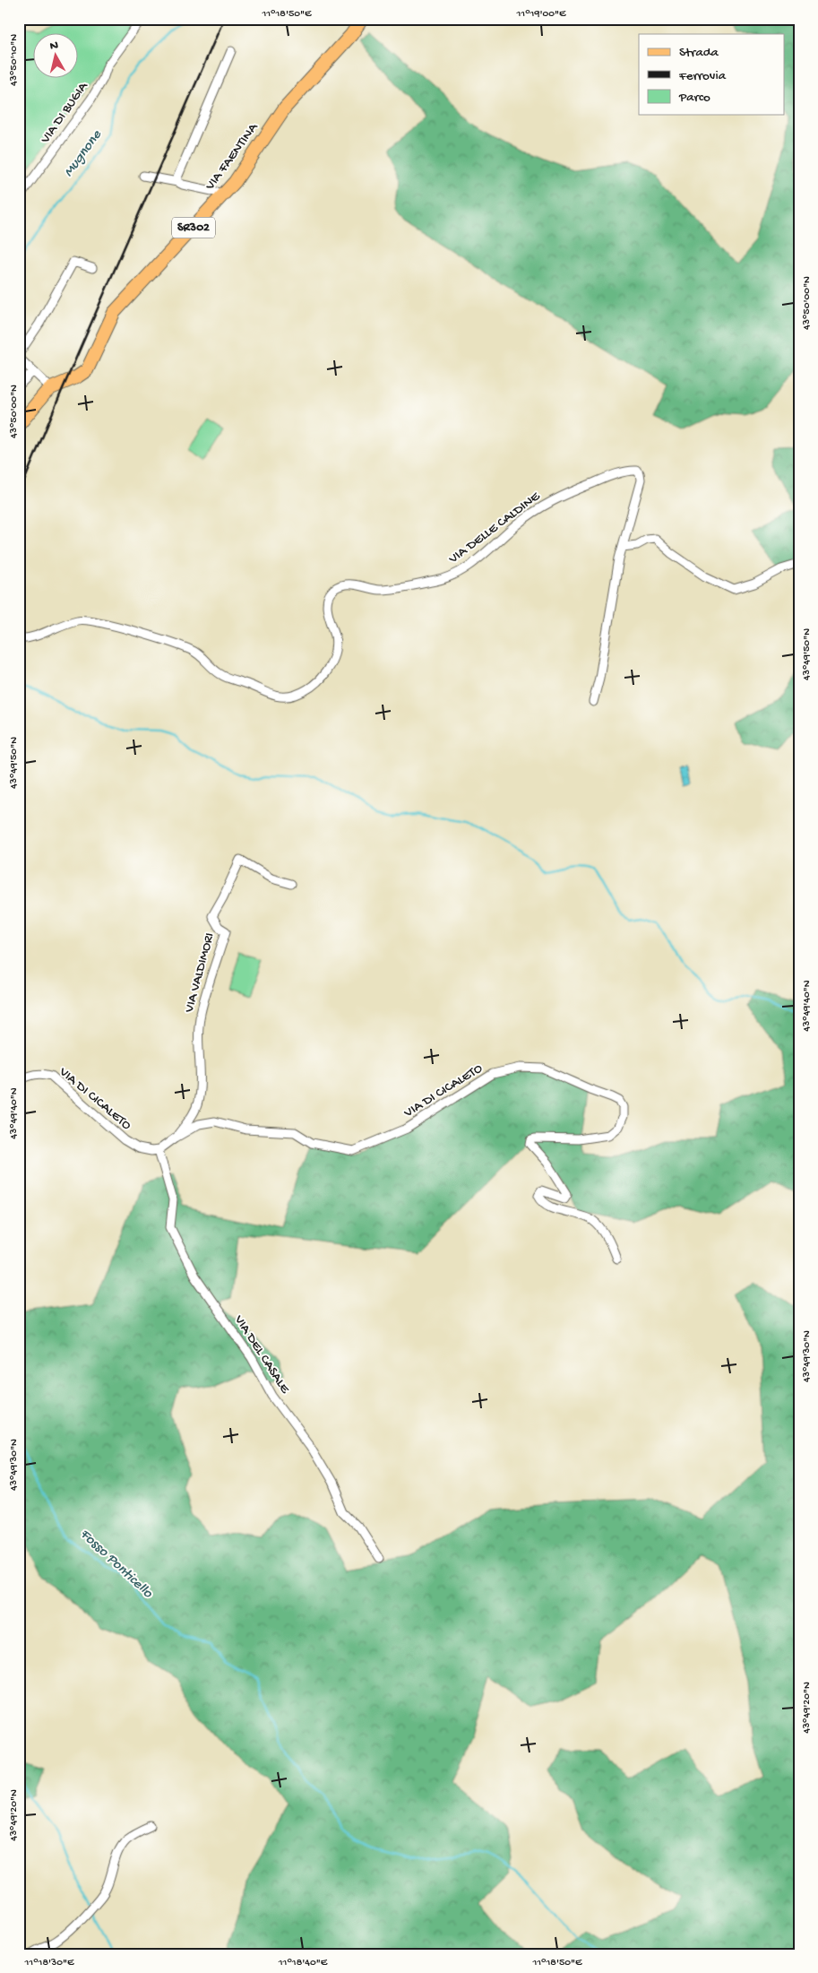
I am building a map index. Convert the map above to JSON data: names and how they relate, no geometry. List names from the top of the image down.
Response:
{
  "streets": {
    "main road": ["VIA FAENTINA", "SR302"],
    "street": [
      "VIA DI BUGIA",
      "VIA DELLE CALDINE",
      "VIA VALDIMORI",
      "VIA DI CICALETO",
      "VIA DEL CASALE"
    ]
  },
  "crossings": [
    ["VIA VALDIMORI", "VIA DI CICALETO"],
    ["VIA DI CICALETO", "VIA DEL CASALE"]
  ],
  "water": ["Mugnone", "Fosso Ponticello"],
  "legend": ["Strada", "Ferrovia", "Parco"],
  "north": "top",
  "coordinates": [
    "11°18'50\"E",
    "11°19'00\"E",
    "43°50'10\"N",
    "43°50'00\"N",
    "43°49'50\"N",
    "43°49'40\"N",
    "43°49'30\"N",
    "43°49'20\"N",
    "11°18'30\"E",
    "11°18'40\"E"
  ]
}
